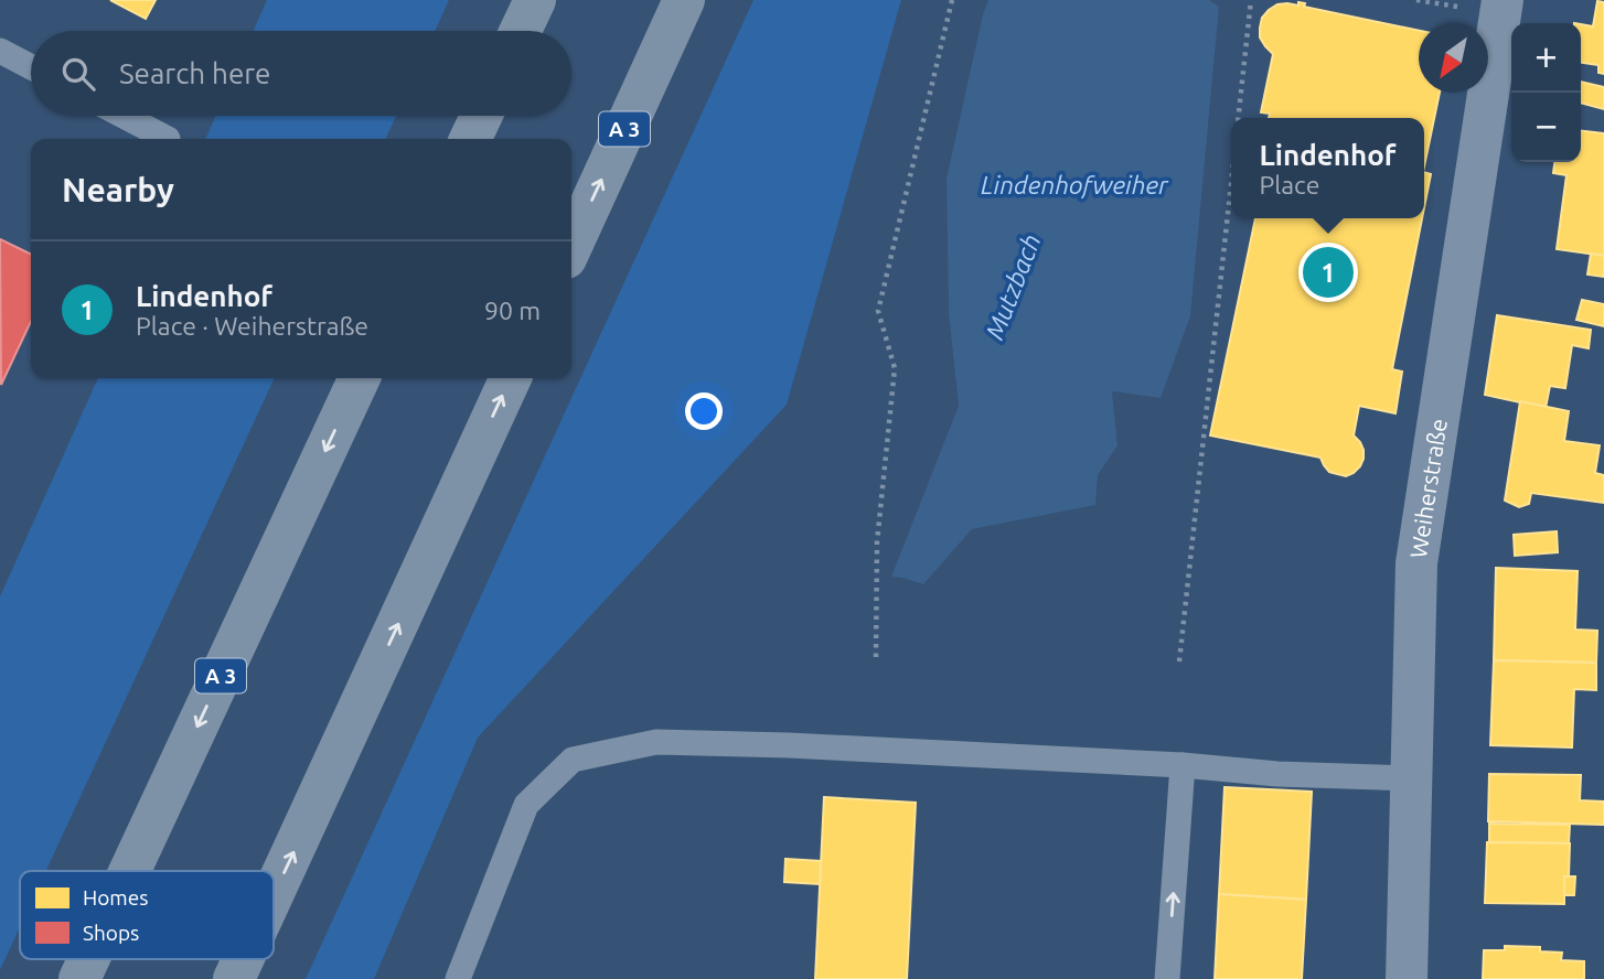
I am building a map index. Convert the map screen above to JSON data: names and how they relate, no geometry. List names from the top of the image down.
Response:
{
  "streets": {
    "highway": ["A 3"],
    "street": ["Weiherstraße"]
  },
  "water": ["Lindenhofweiher", "Mutzbach"],
  "legend": ["Homes", "Shops"],
  "north": "bottom left",
  "page": {
    "map_buttons": ["+", "−"],
    "search": "Search here",
    "popup": ["Lindenhof", "Place"],
    "heading": "Nearby",
    "list": [
      {
        "mark": "1",
        "name": "Lindenhof",
        "note": "Place · Weiherstraße",
        "value": "90 m"
      }
    ],
    "pins": "1"
  }
}
